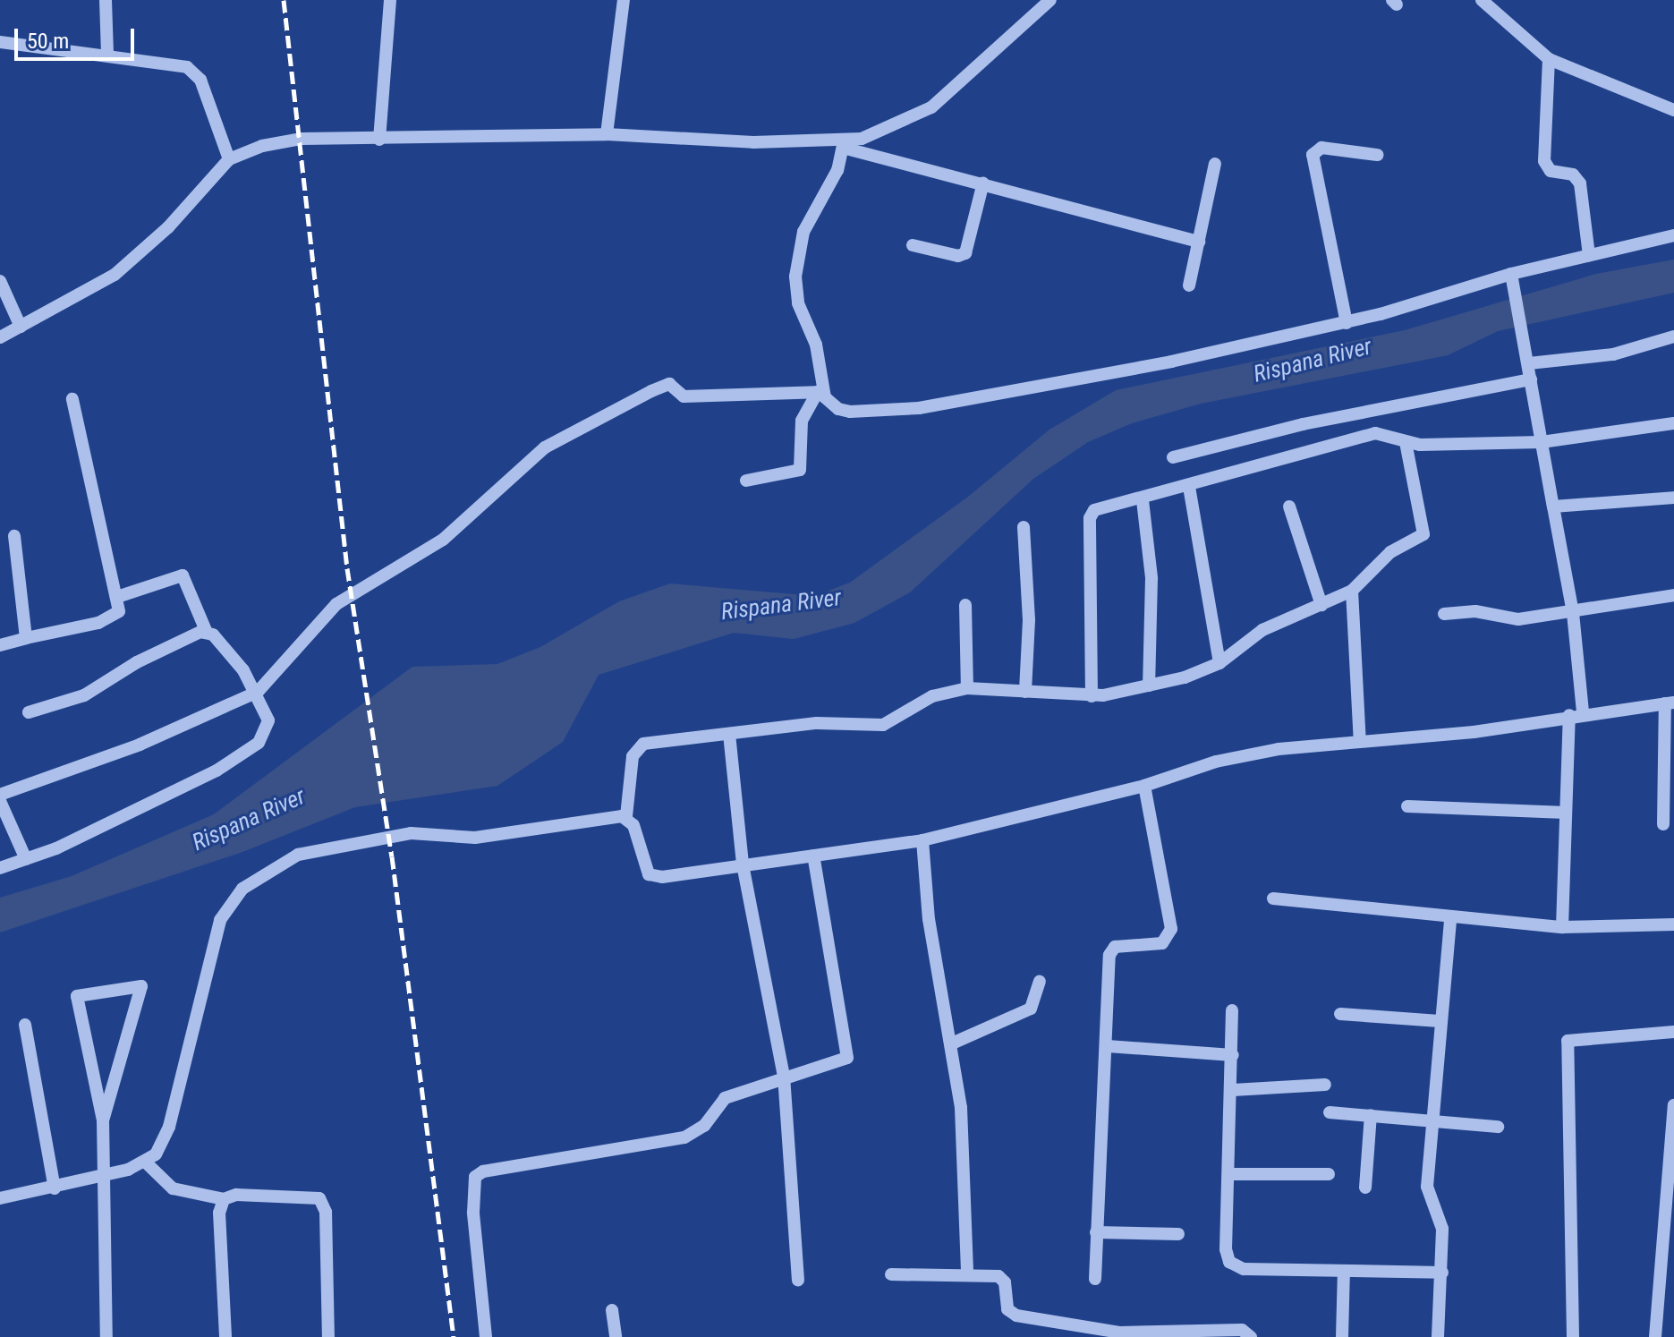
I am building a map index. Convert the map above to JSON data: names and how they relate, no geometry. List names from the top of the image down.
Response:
{
  "water": ["Rispana River"],
  "scale_bar": "50 m"
}
